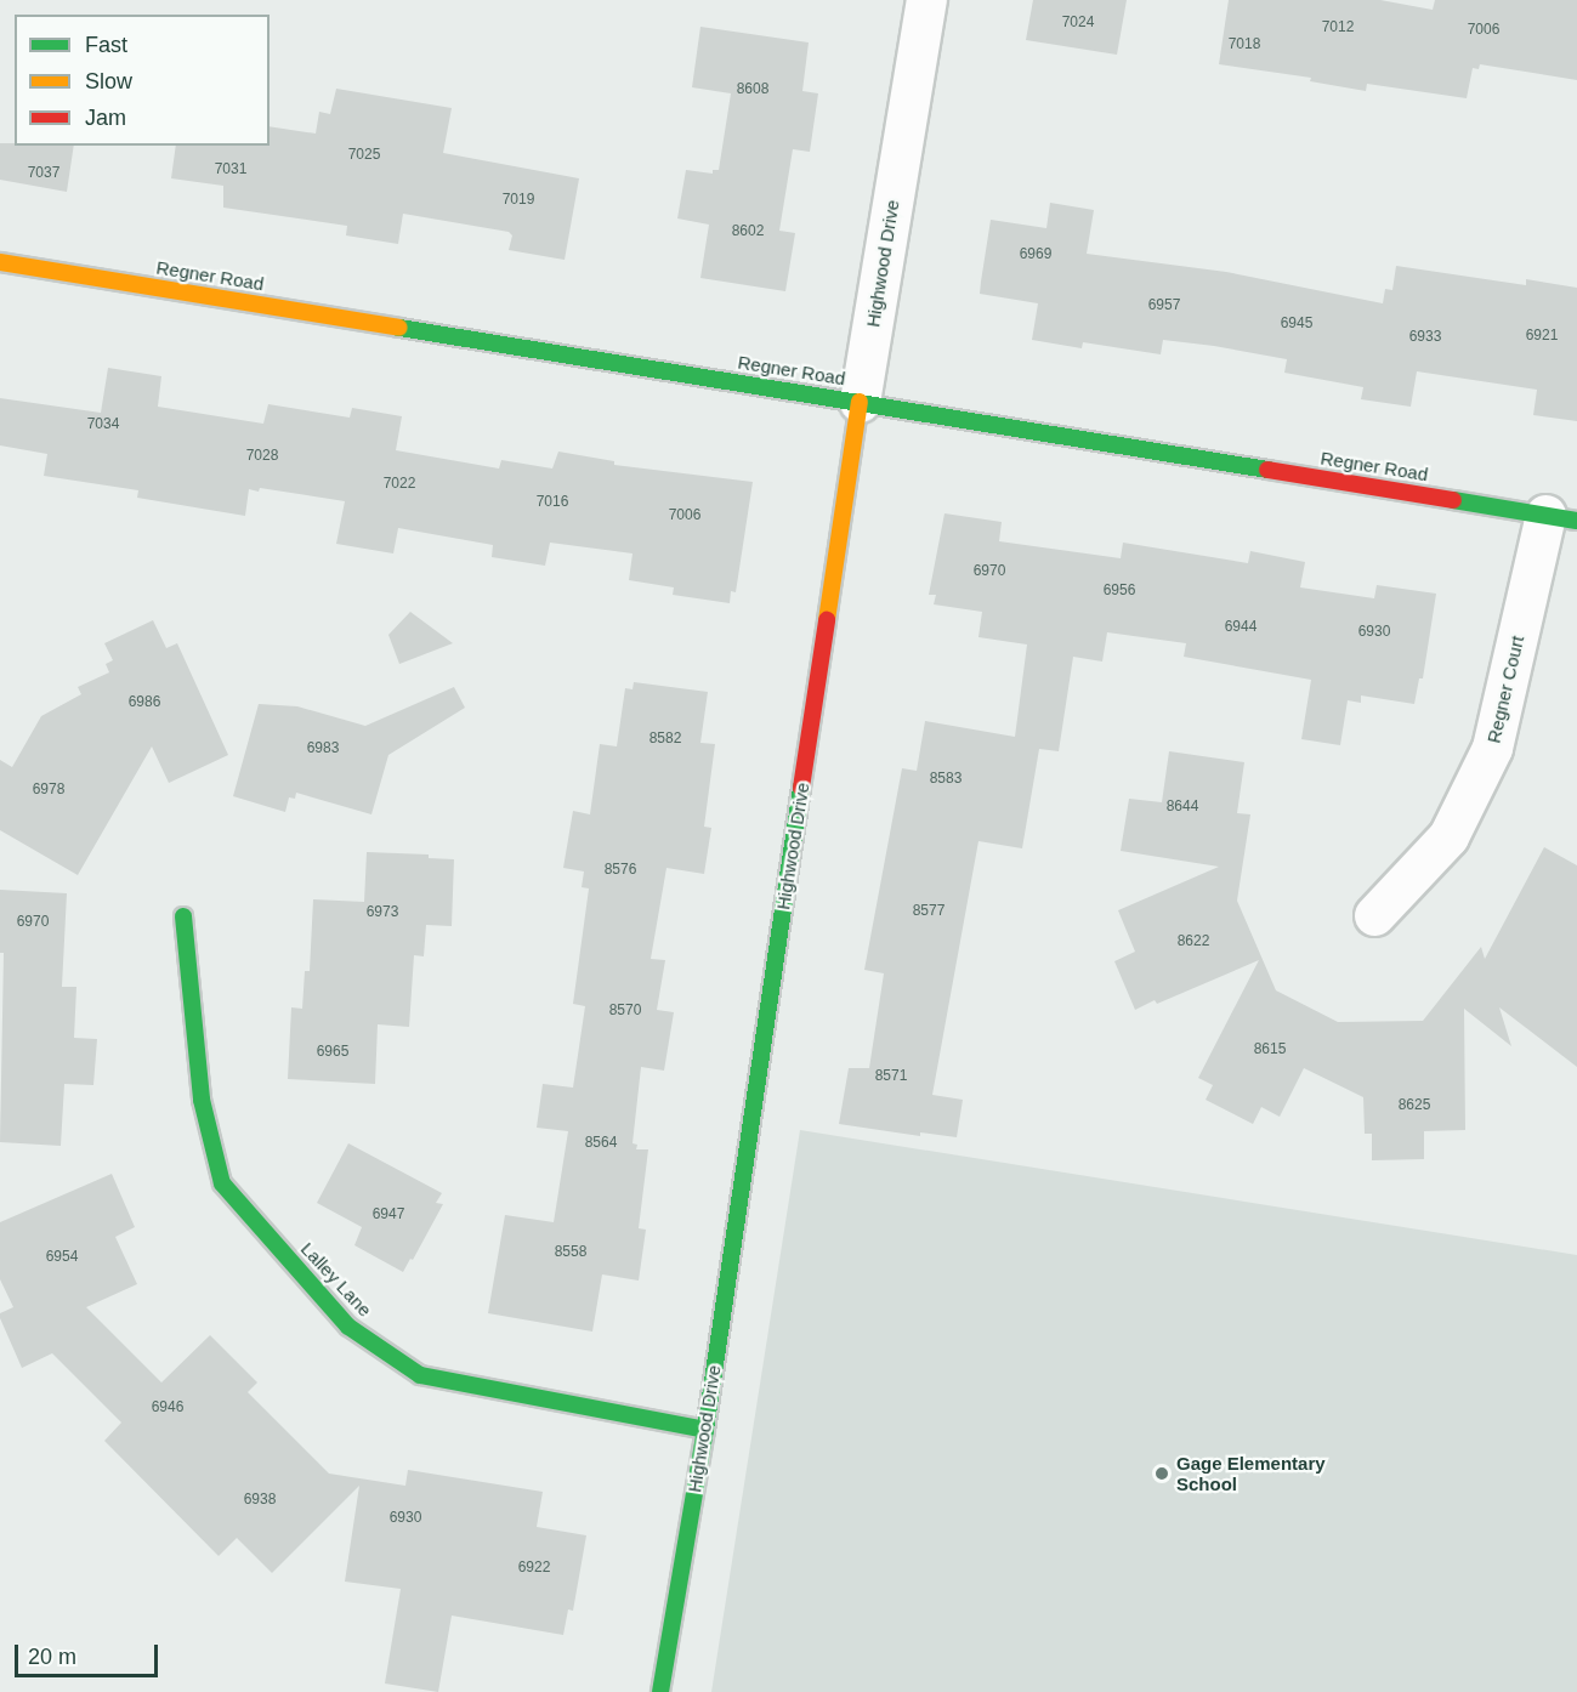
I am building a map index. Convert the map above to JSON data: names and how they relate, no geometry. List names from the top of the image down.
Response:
{
  "streets": {
    "street": [
      "Highwood Drive",
      "Regner Road",
      "Regner Court",
      "Lalley Lane"
    ]
  },
  "crossings": [
    ["Highwood Drive", "Regner Road"],
    ["Highwood Drive", "Lalley Lane"],
    ["Regner Road", "Regner Court"]
  ],
  "places": ["Gage Elementary School"],
  "house_numbers": [
    "7024",
    "7012",
    "7006",
    "7018",
    "8608",
    "7025",
    "7031",
    "7037",
    "7019",
    "8602",
    "6969",
    "6957",
    "6945",
    "6921",
    "6933",
    "7034",
    "7028",
    "7022",
    "7016",
    "7006",
    "6970",
    "6956",
    "6944",
    "6930",
    "6986",
    "8582",
    "6983",
    "8583",
    "6978",
    "8644",
    "8576",
    "8577",
    "6973",
    "6970",
    "8622",
    "8570",
    "8615",
    "6965",
    "8571",
    "8625",
    "8564",
    "6947",
    "8558",
    "6954",
    "6946",
    "6938",
    "6930",
    "6922"
  ],
  "legend": ["Fast", "Slow", "Jam"],
  "scale_bar": "20 m"
}
